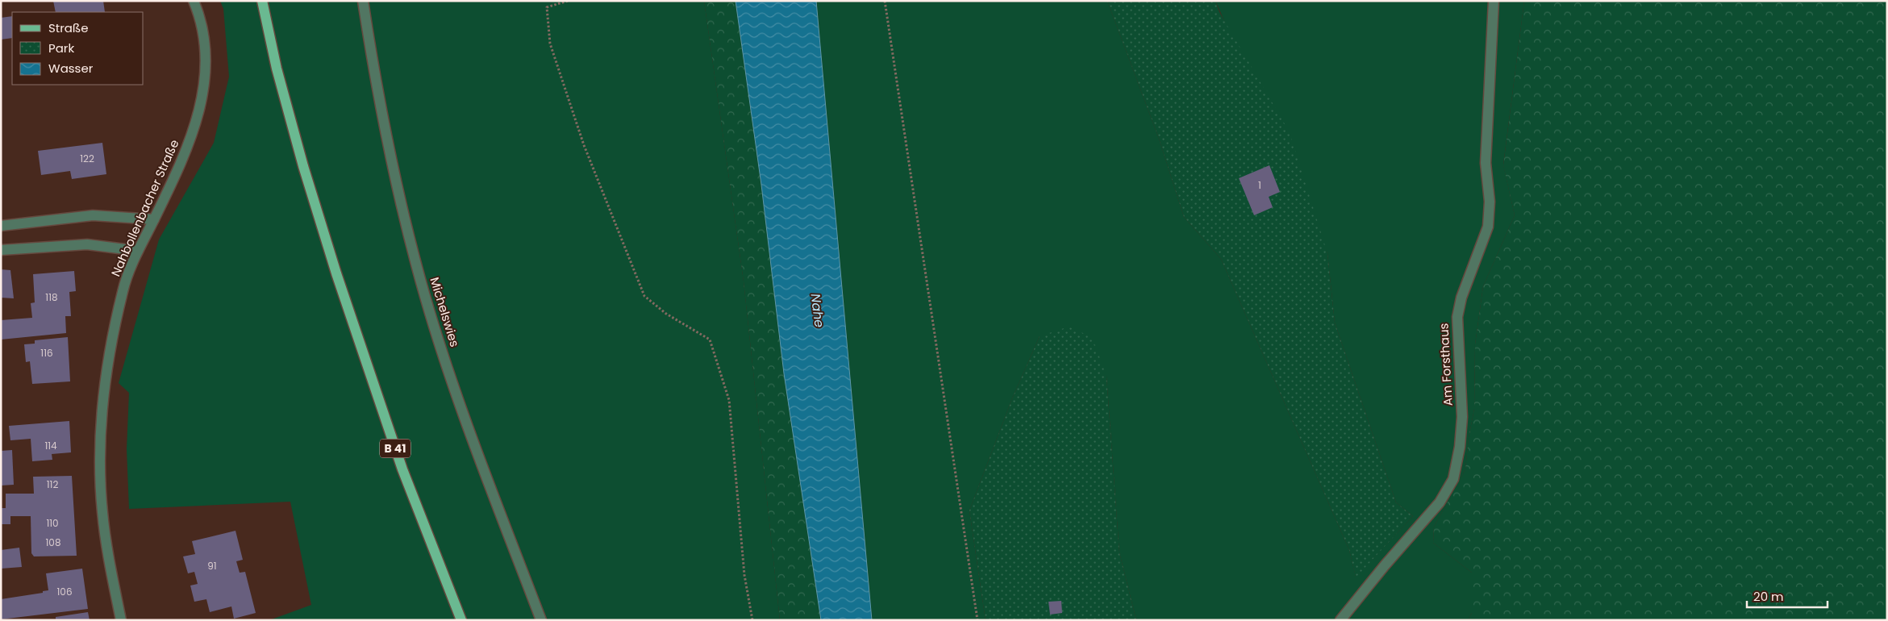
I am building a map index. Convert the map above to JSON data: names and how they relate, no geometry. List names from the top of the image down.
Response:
{
  "streets": {
    "main road": ["B 41"],
    "street": ["Nahbollenbacher Straße", "Michelswies", "Am Forsthaus"]
  },
  "water": ["Nahe"],
  "house_numbers": [
    "122",
    "1",
    "118",
    "116",
    "114",
    "112",
    "110",
    "108",
    "91",
    "106"
  ],
  "legend": ["Straße", "Park", "Wasser"],
  "scale_bar": "20 m"
}
